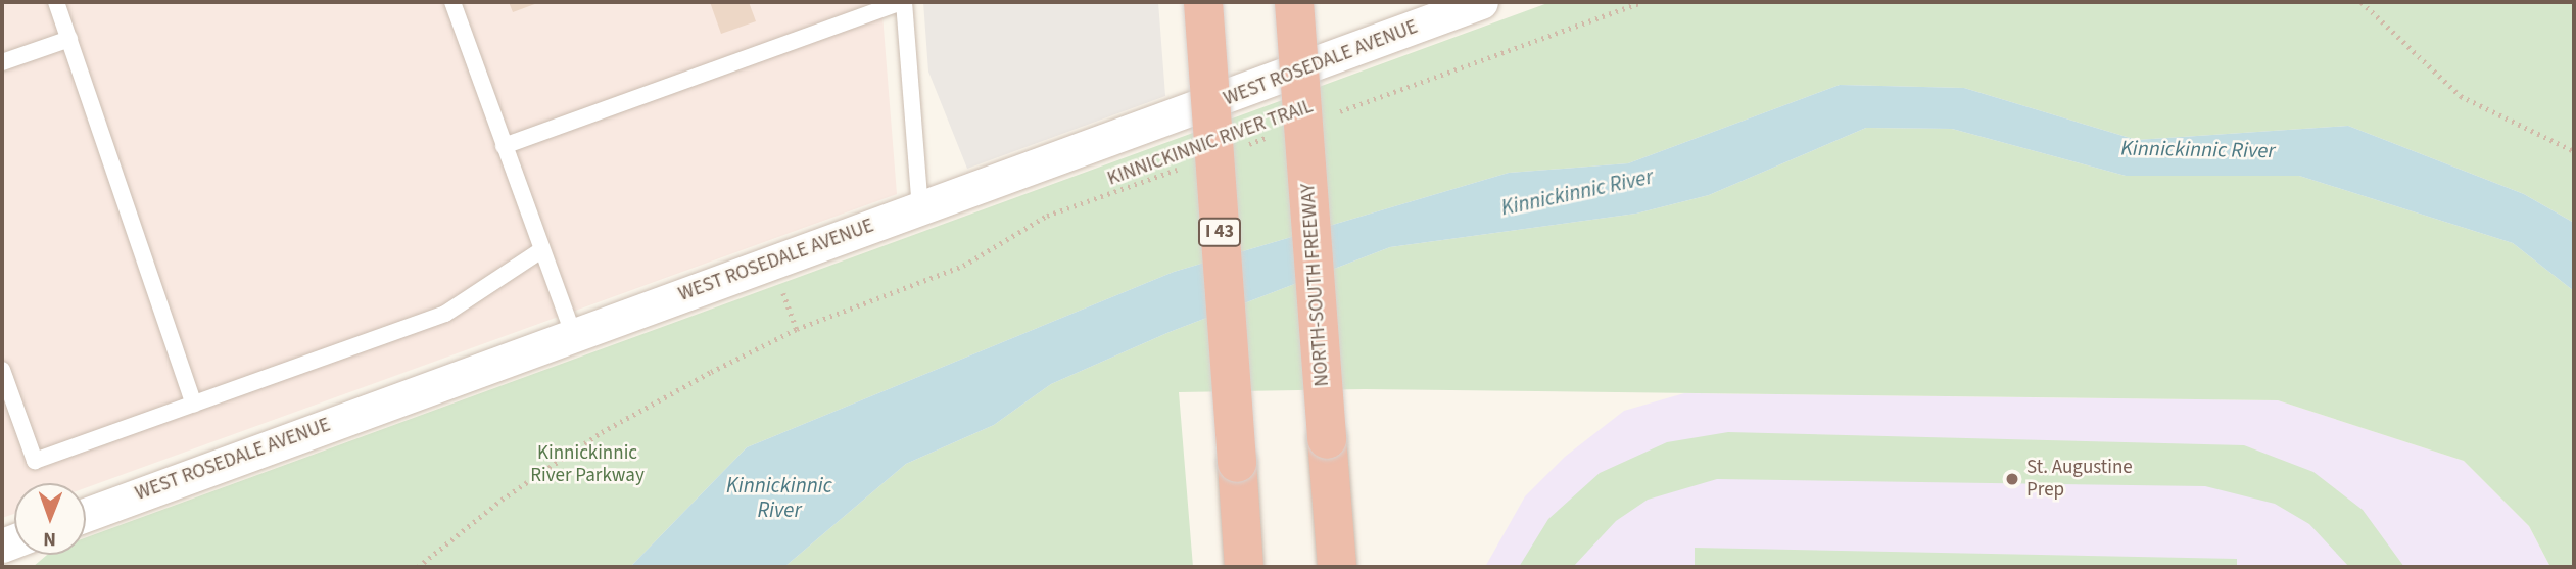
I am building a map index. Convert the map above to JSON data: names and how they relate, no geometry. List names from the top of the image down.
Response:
{
  "streets": {
    "highway": ["I 43", "NORTH-SOUTH FREEWAY"],
    "street": ["WEST ROSEDALE AVENUE"],
    "path": ["KINNICKINNIC RIVER TRAIL"]
  },
  "water": ["Kinnickinnic River"],
  "parks": ["Kinnickinnic River Parkway"],
  "places": ["St. Augustine Prep"],
  "north": "bottom"
}
